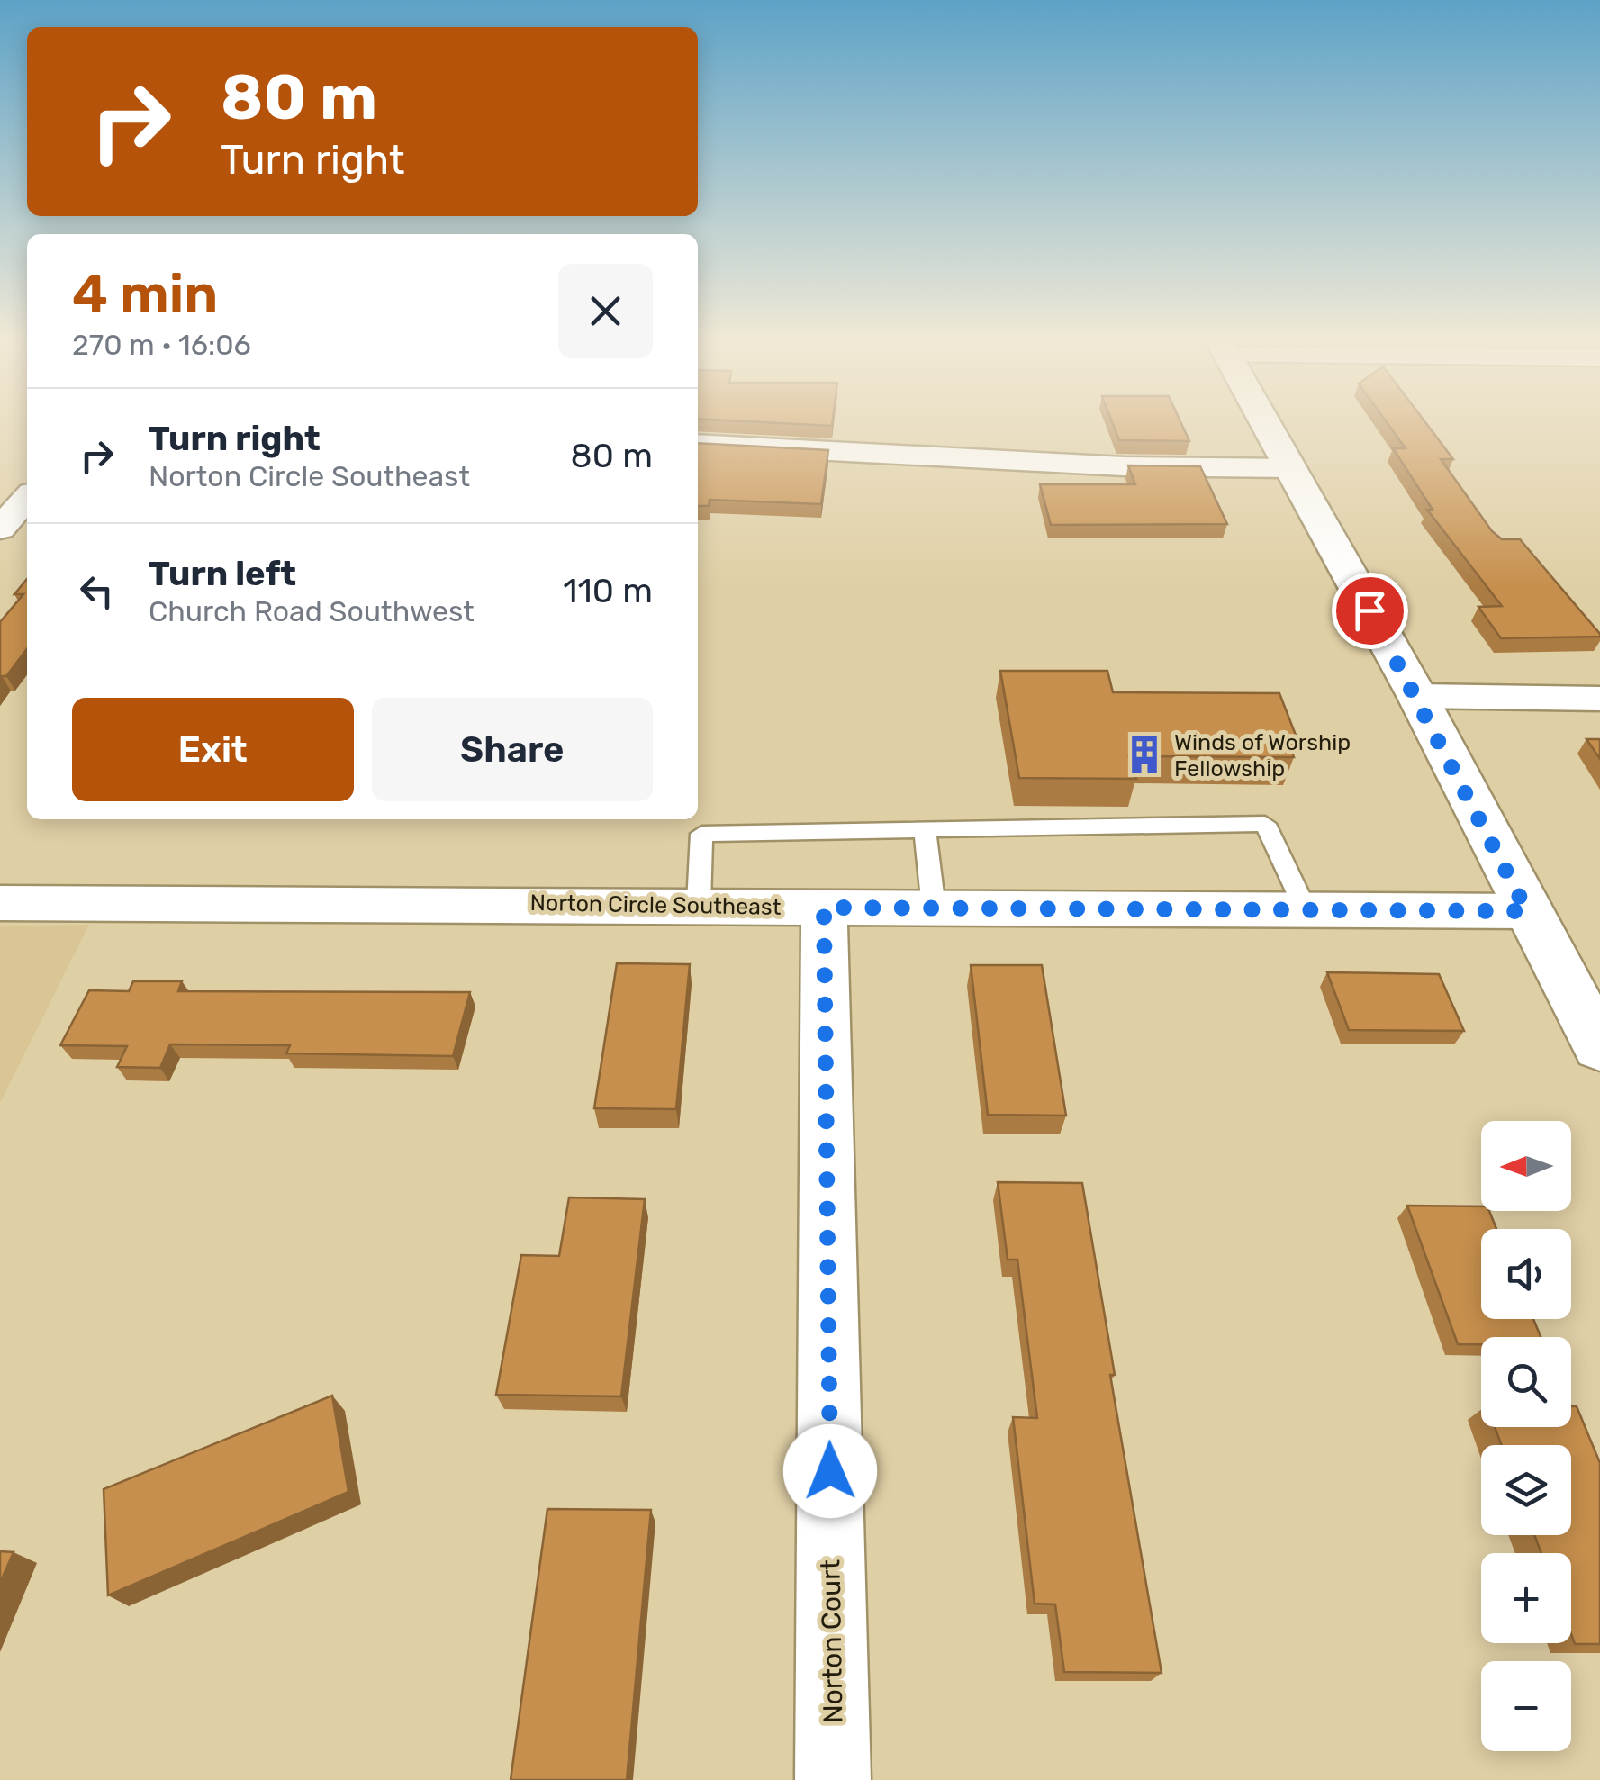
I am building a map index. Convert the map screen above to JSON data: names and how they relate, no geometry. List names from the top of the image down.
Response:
{
  "streets": {
    "street": ["Norton Circle Southeast", "Norton Court"]
  },
  "crossings": [
    ["Norton Circle Southeast", "Norton Court"]
  ],
  "places": {
    "building": ["Winds of Worship Fellowship"]
  },
  "north": "left",
  "page": {
    "turn": ["80 m", "Turn right"],
    "heading": ["4 min", "270 m · 16:06"],
    "list": [
      {
        "name": "Turn right",
        "note": "Norton Circle Southeast",
        "value": "80 m"
      },
      {
        "name": "Turn left",
        "note": "Church Road Southwest",
        "value": "110 m"
      }
    ],
    "buttons": ["Exit", "Share"],
    "map_buttons": ["+", "−"]
  }
}
